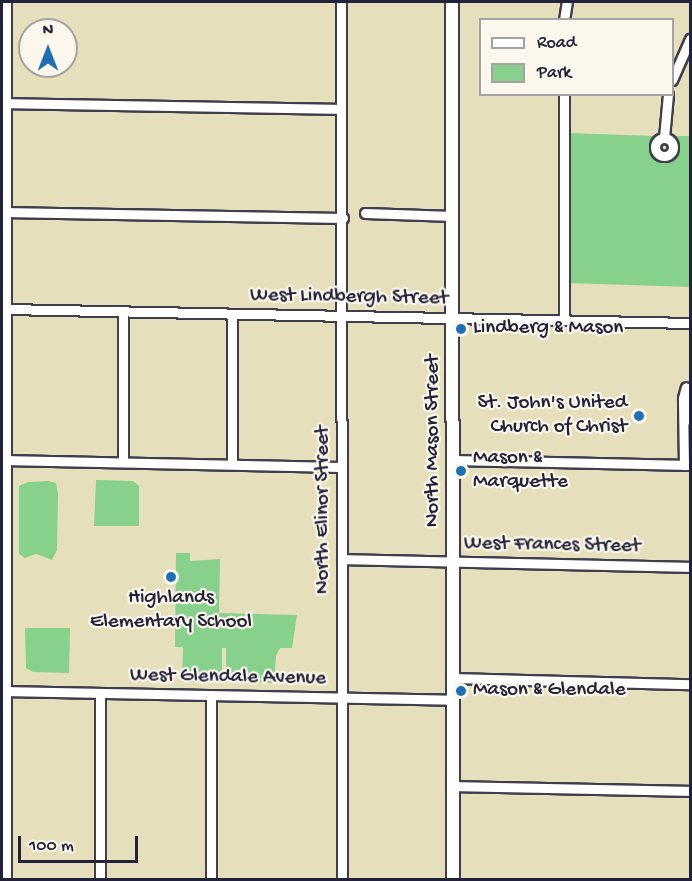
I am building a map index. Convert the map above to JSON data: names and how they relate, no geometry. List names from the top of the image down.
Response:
{
  "streets": {
    "main road": ["North Mason Street"],
    "street": [
      "West Lindbergh Street",
      "North Elinor Street",
      "West Frances Street",
      "West Glendale Avenue"
    ]
  },
  "crossings": [
    ["West Lindbergh Street", "North Mason Street"],
    ["West Lindbergh Street", "North Elinor Street"],
    ["North Mason Street", "West Frances Street"],
    ["North Mason Street", "West Glendale Avenue"],
    ["North Elinor Street", "West Frances Street"],
    ["North Elinor Street", "West Glendale Avenue"]
  ],
  "places": [
    "Lindberg & Mason",
    "St. John's United Church of Christ",
    "Mason & Marquette",
    "Highlands Elementary School",
    "Mason & Glendale"
  ],
  "legend": ["Road", "Park"],
  "scale_bar": "100 m",
  "north": "top"
}
